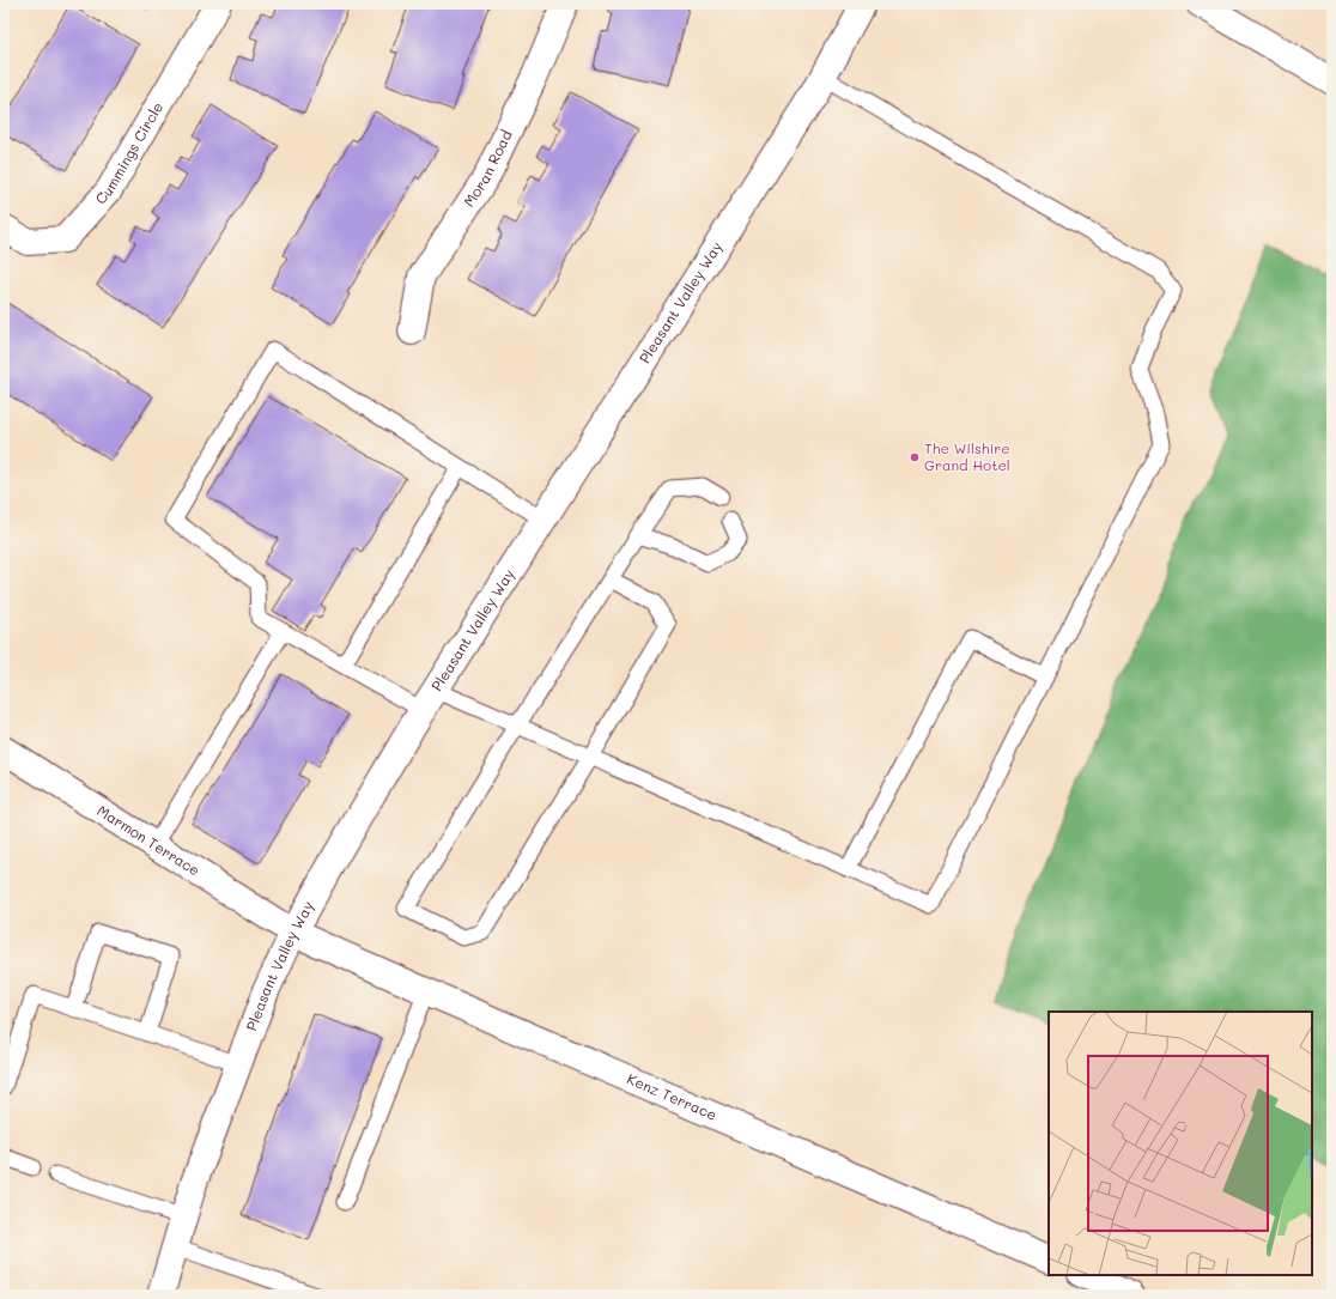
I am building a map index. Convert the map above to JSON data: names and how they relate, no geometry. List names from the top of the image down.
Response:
{
  "streets": {
    "street": [
      "Cummings Circle",
      "Moran Road",
      "Pleasant Valley Way",
      "Marmon Terrace",
      "Kenz Terrace"
    ]
  },
  "crossings": [
    ["Pleasant Valley Way", "Marmon Terrace"],
    ["Pleasant Valley Way", "Kenz Terrace"],
    ["Marmon Terrace", "Kenz Terrace"]
  ],
  "places": ["The Wilshire Grand Hotel"]
}
